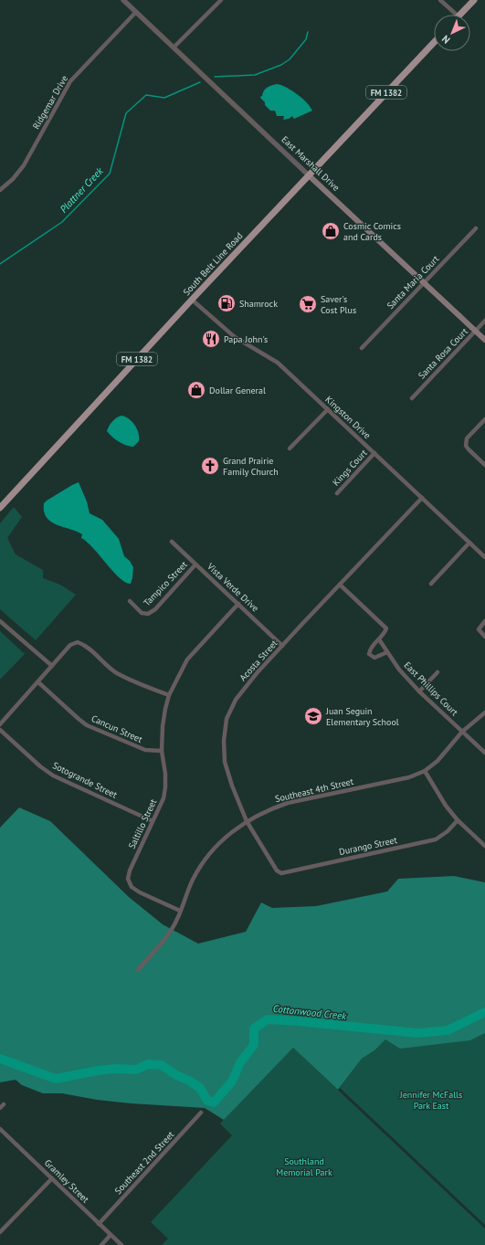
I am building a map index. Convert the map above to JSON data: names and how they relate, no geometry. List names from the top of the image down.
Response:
{
  "streets": {
    "main road": ["FM 1382", "East Marshall Drive", "South Belt Line Road"],
    "street": [
      "Ridgemar Drive",
      "Santa Maria Court",
      "Santa Rosa Court",
      "Kingston Drive",
      "Kings Court",
      "Tampico Street",
      "Vista Verde Drive",
      "Acosta Street",
      "East Phillips Court",
      "Cancun Street",
      "Sotogrande Street",
      "Southeast 4th Street",
      "Saltillo Street",
      "Durango Street",
      "Southeast 2nd Street",
      "Gramley Street"
    ]
  },
  "crossings": [
    ["Ridgemar Drive", "East Marshall Drive"],
    ["East Marshall Drive", "South Belt Line Road"],
    ["East Marshall Drive", "Santa Maria Court"],
    ["East Marshall Drive", "Santa Rosa Court"],
    ["South Belt Line Road", "Kingston Drive"],
    ["Kingston Drive", "Kings Court"],
    ["Kingston Drive", "Acosta Street"],
    ["Tampico Street", "Vista Verde Drive"],
    ["Vista Verde Drive", "Acosta Street"],
    ["Vista Verde Drive", "Saltillo Street"],
    ["Acosta Street", "Southeast 4th Street"],
    ["Acosta Street", "Durango Street"],
    ["East Phillips Court", "Southeast 4th Street"],
    ["Cancun Street", "Saltillo Street"],
    ["Sotogrande Street", "Saltillo Street"],
    ["Southeast 4th Street", "Saltillo Street"],
    ["Southeast 2nd Street", "Gramley Street"]
  ],
  "water": ["Plattner Creek", "Cottonwood Creek"],
  "parks": ["Jennifer McFalls Park East", "Southland Memorial Park"],
  "places": {
    "shop": ["Cosmic Comics and Cards", "Dollar General"],
    "fuel station": ["Shamrock"],
    "supermarket": ["Saver's Cost Plus"],
    "restaurant": ["Papa John's"],
    "church": ["Grand Prairie Family Church"],
    "school or university": ["Juan Seguin Elementary School"]
  },
  "north": "bottom left"
}
